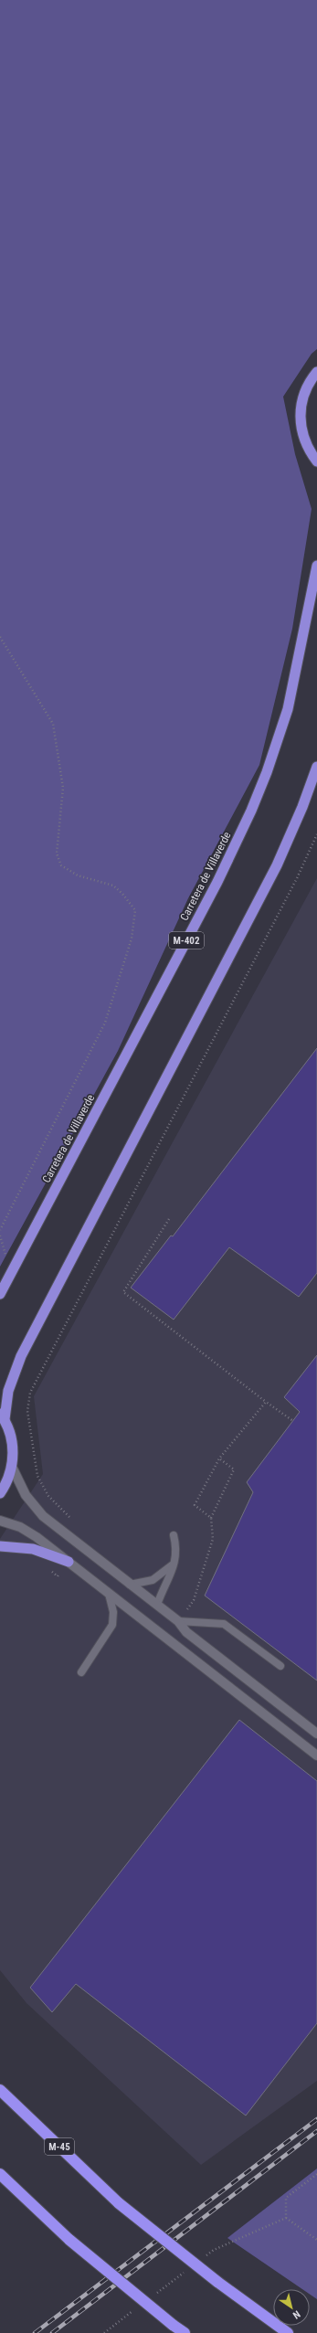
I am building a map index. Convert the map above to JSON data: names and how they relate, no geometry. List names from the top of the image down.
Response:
{
  "streets": {
    "highway": ["Carretera de Villaverde", "M-402", "M-45"]
  },
  "north": "bottom right"
}
